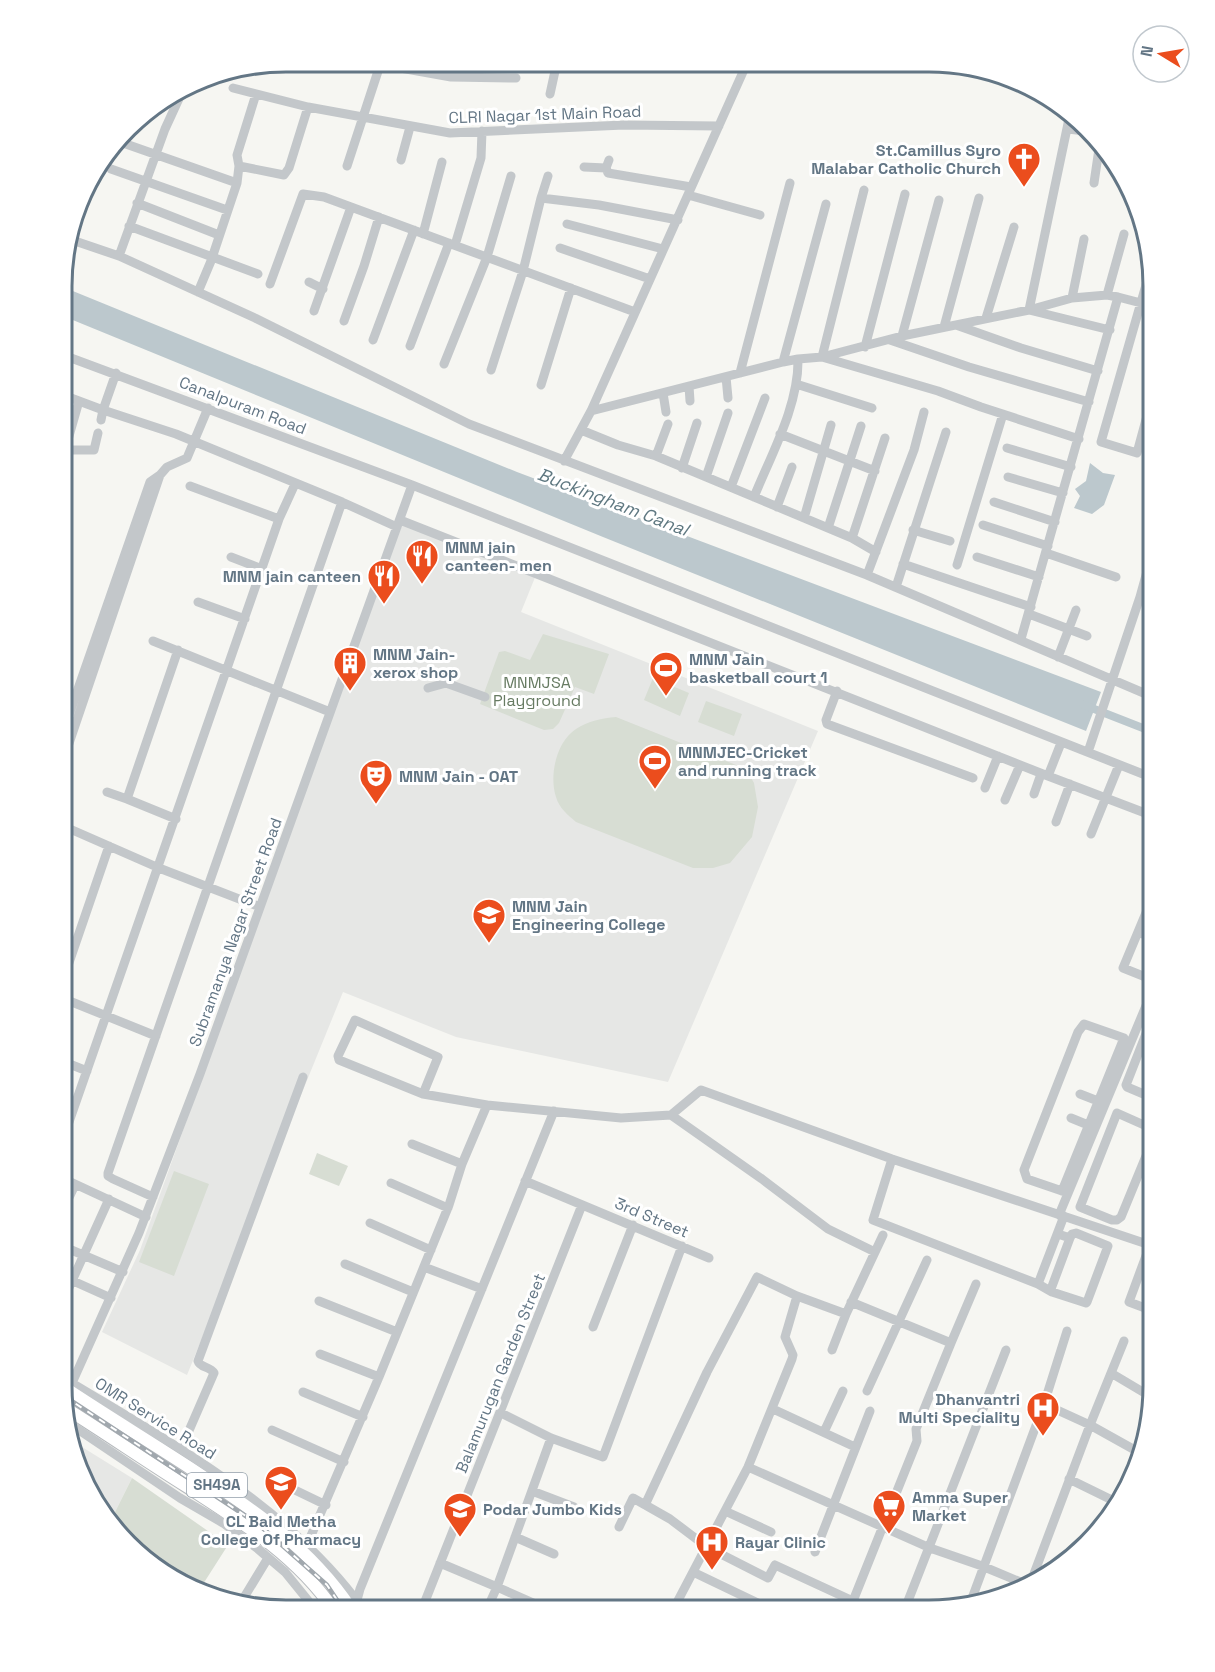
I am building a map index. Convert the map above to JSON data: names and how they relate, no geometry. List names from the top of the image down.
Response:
{
  "streets": {
    "main road": ["SH49A"],
    "street": [
      "CLRI Nagar 1st Main Road",
      "Canalpuram Road",
      "Subramanya Nagar Street Road",
      "3rd Street",
      "Balamurugan Garden Street",
      "OMR Service Road"
    ]
  },
  "crossings": [
    ["Canalpuram Road", "Subramanya Nagar Street Road"],
    ["3rd Street", "Balamurugan Garden Street"]
  ],
  "water": ["Buckingham Canal"],
  "parks": ["MNMJSA Playground"],
  "places": {
    "church": ["St.Camillus Syro Malabar Catholic Church"],
    "restaurant": ["MNM jain canteen- men", "MNM jain canteen"],
    "building": ["MNM Jain- xerox shop"],
    "sports": ["MNM Jain basketball court 1", "MNMJEC-Cricket and running track"],
    "theatre": ["MNM Jain - OAT"],
    "school or university": ["MNM Jain Engineering College", "CL Baid Metha College Of Pharmacy", "Podar Jumbo Kids"],
    "hospital": ["Dhanvantri Multi Speciality", "Rayar Clinic"],
    "supermarket": ["Amma Super Market"]
  },
  "north": "left"
}
